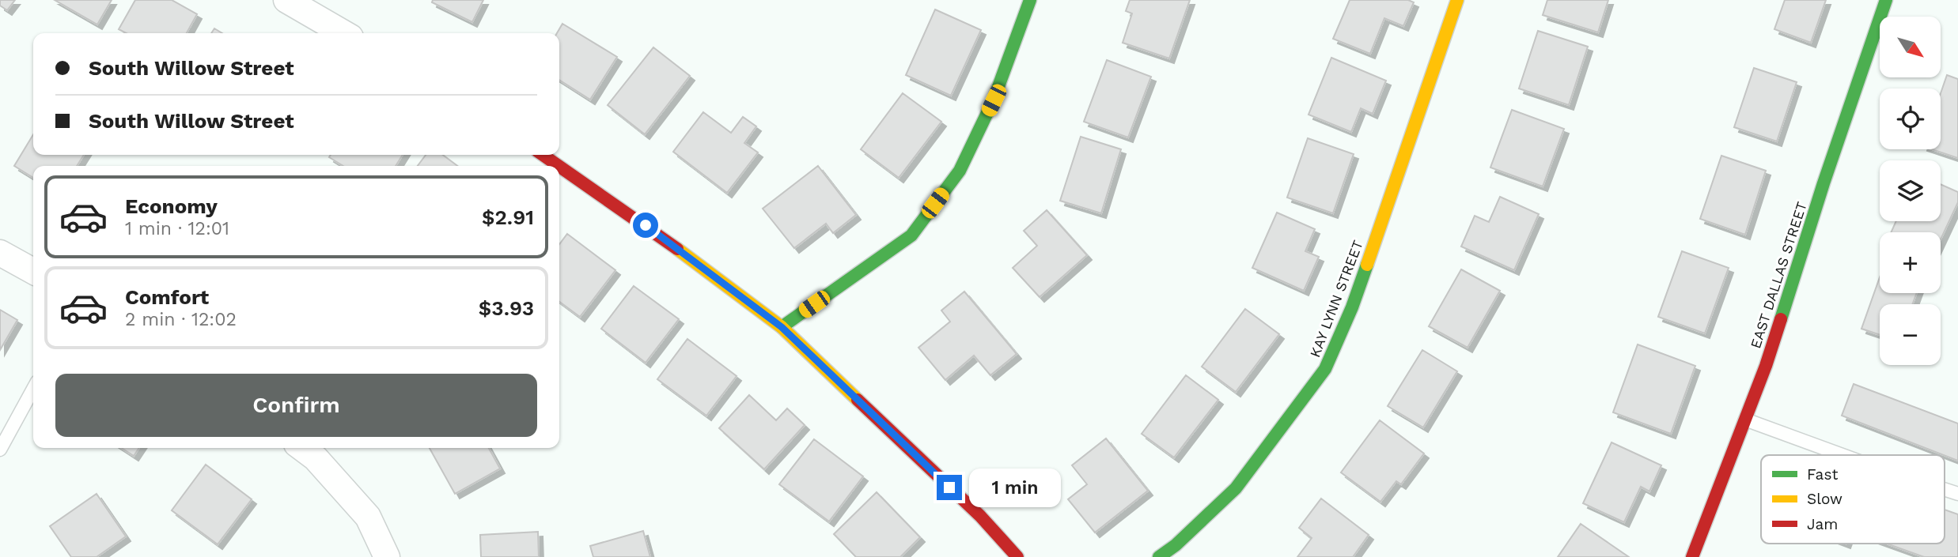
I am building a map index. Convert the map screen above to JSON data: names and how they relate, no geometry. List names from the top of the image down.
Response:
{
  "streets": {
    "street": ["EAST DALLAS STREET", "KAY LYNN STREET"]
  },
  "legend": ["Fast", "Slow", "Jam"],
  "north": "bottom right",
  "page": {
    "map_buttons": ["+", "−"],
    "banner": ["South Willow Street", "South Willow Street"],
    "list": [
      {
        "name": "Economy",
        "note": "1 min · 12:01",
        "value": "$2.91"
      },
      {
        "name": "Comfort",
        "note": "2 min · 12:02",
        "value": "$3.93"
      }
    ],
    "buttons": "Confirm",
    "bubble": "1 min"
  }
}
